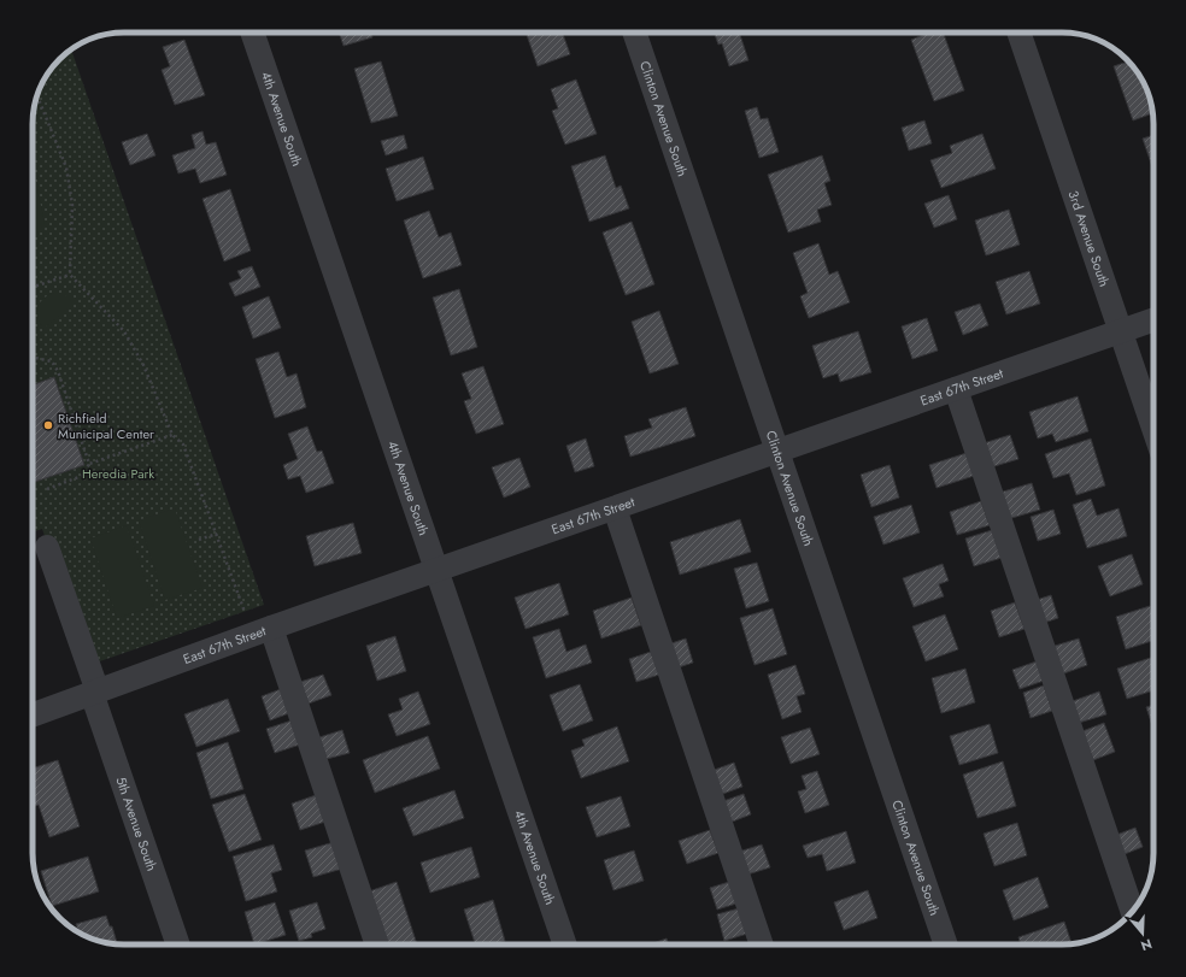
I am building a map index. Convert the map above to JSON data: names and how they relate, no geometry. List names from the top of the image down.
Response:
{
  "streets": {
    "street": [
      "4th Avenue South",
      "Clinton Avenue South",
      "3rd Avenue South",
      "East 67th Street",
      "5th Avenue South"
    ]
  },
  "crossings": [
    ["4th Avenue South", "East 67th Street"],
    ["Clinton Avenue South", "East 67th Street"],
    ["3rd Avenue South", "East 67th Street"],
    ["East 67th Street", "5th Avenue South"]
  ],
  "parks": ["Heredia Park"],
  "places": ["Richfield Municipal Center"],
  "north": "bottom"
}
